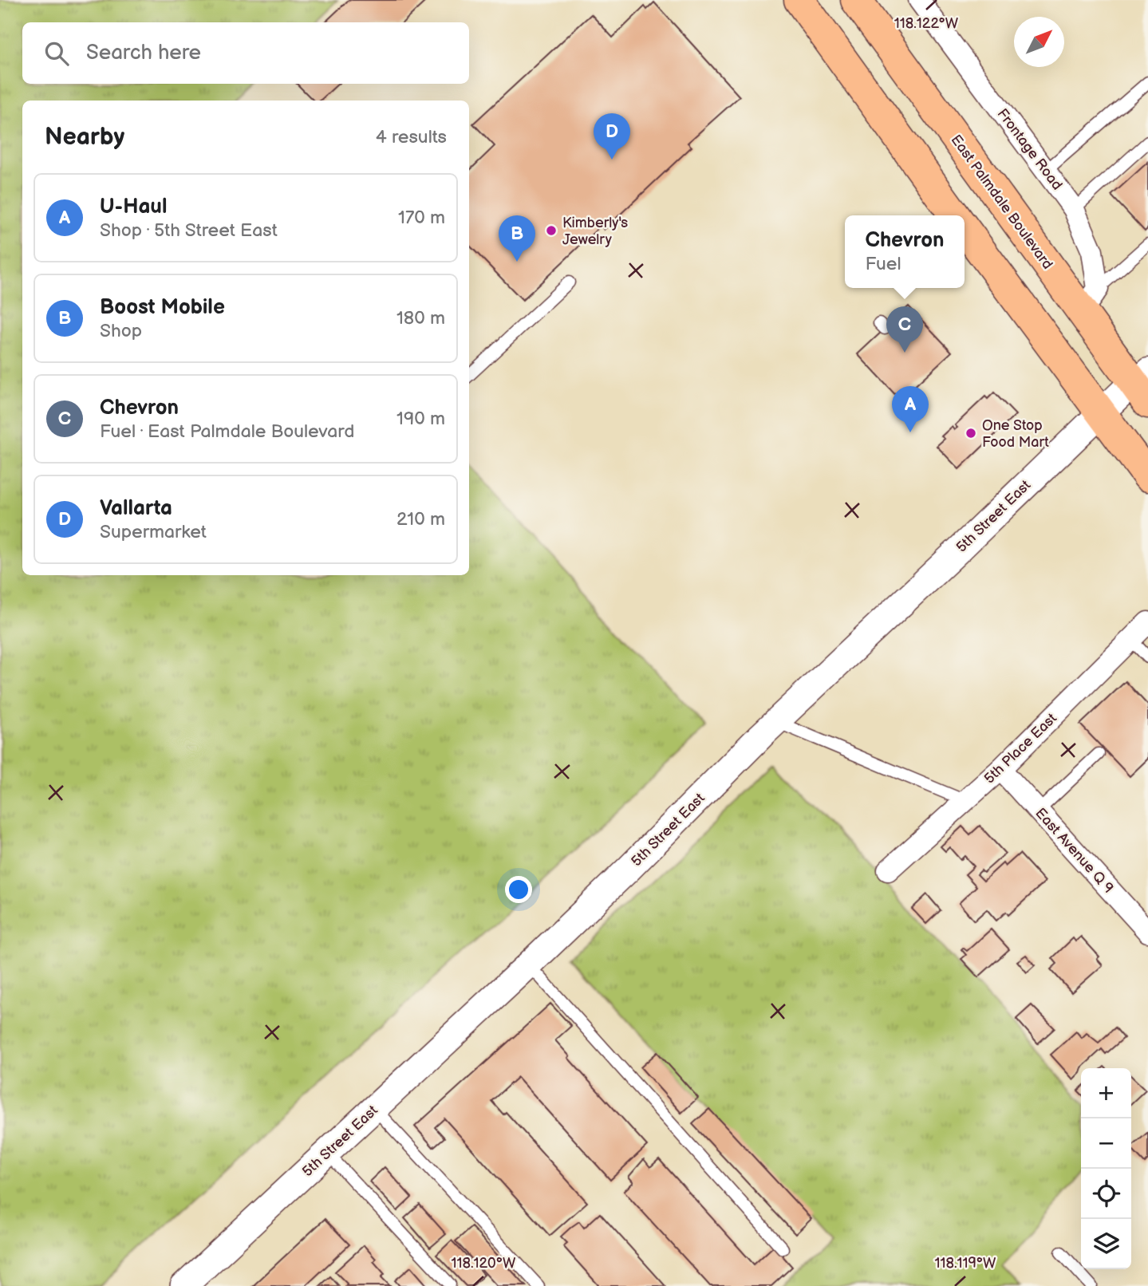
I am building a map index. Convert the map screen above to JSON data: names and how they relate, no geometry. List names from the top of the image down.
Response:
{
  "streets": {
    "highway": ["East Palmdale Boulevard"],
    "street": [
      "Frontage Road",
      "5th Street East",
      "5th Place East",
      "East Avenue Q 9"
    ]
  },
  "crossings": [
    ["Frontage Road", "East Palmdale Boulevard"],
    ["East Palmdale Boulevard", "5th Street East"],
    ["5th Place East", "East Avenue Q 9"]
  ],
  "places": ["Kimberly's Jewelry", "One Stop Food Mart"],
  "north": "top right",
  "page": {
    "search": "Search here",
    "heading": ["Nearby", "4 results"],
    "pins": [
      "D",
      "B",
      "C",
      "A"
    ],
    "list": [
      {
        "mark": "A",
        "name": "U-Haul",
        "note": "Shop · 5th Street East",
        "value": "170 m"
      },
      {
        "mark": "B",
        "name": "Boost Mobile",
        "note": "Shop",
        "value": "180 m"
      },
      {
        "mark": "C",
        "name": "Chevron",
        "note": "Fuel · East Palmdale Boulevard",
        "value": "190 m"
      },
      {
        "mark": "D",
        "name": "Vallarta",
        "note": "Supermarket",
        "value": "210 m"
      }
    ],
    "popup": ["Chevron", "Fuel"],
    "map_buttons": ["+", "−"]
  },
  "coordinates": ["118.122°W", "118.120°W", "118.119°W"]
}
